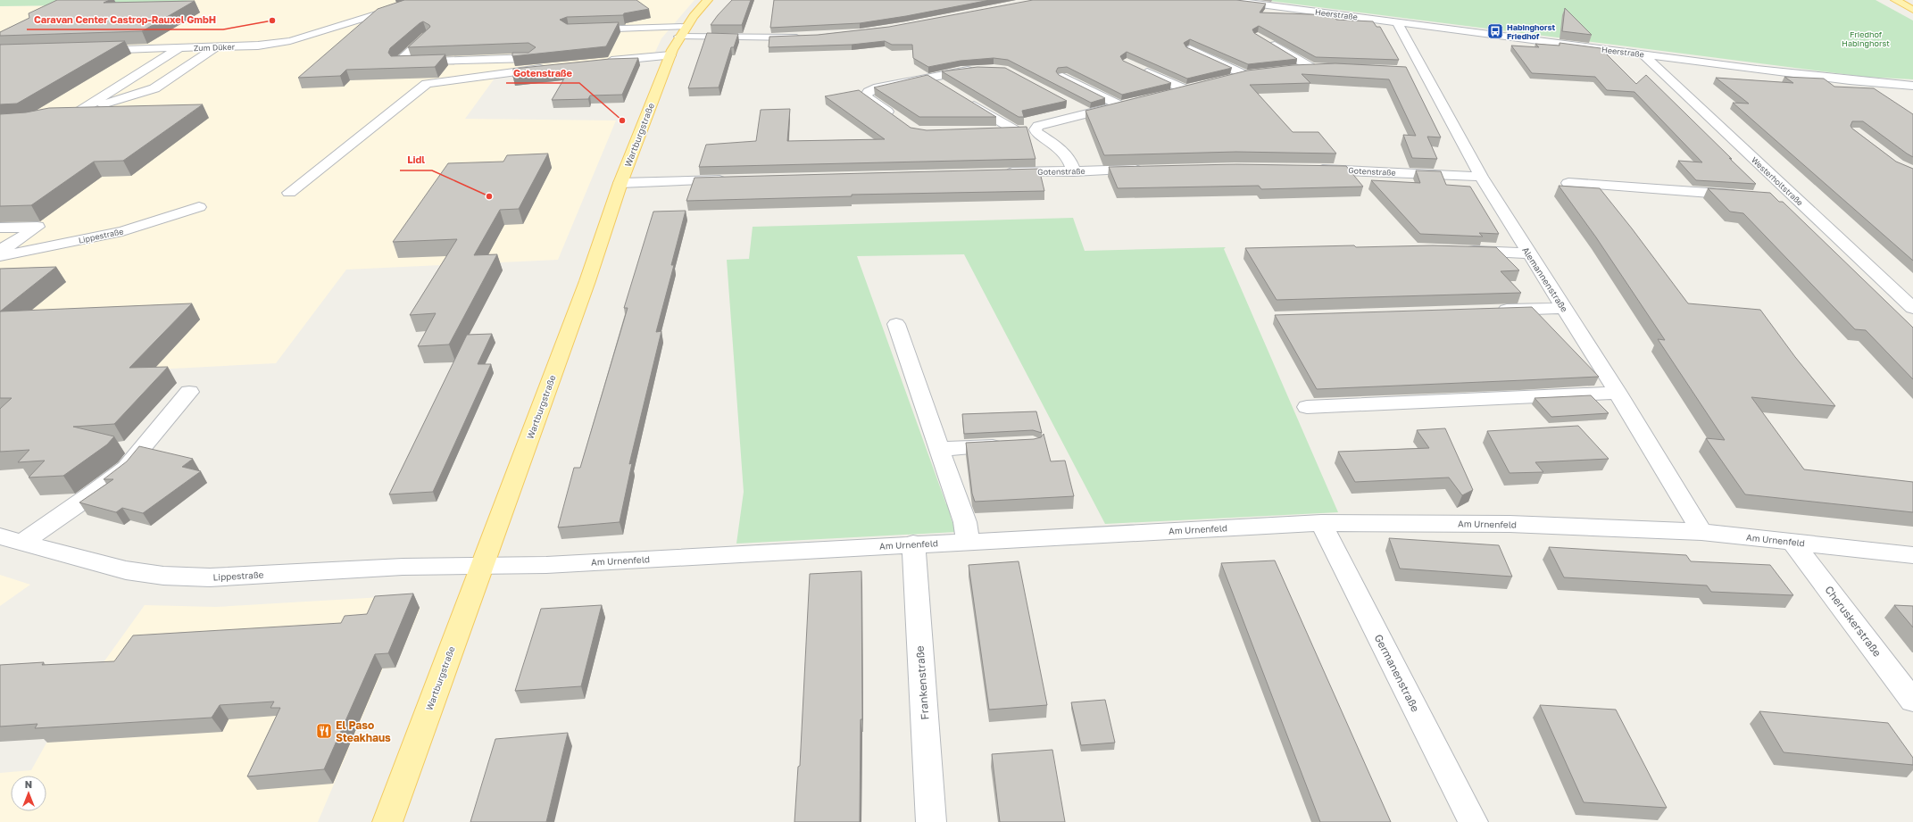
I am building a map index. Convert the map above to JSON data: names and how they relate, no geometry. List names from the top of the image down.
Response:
{
  "streets": {
    "main road": ["Wartburgstraße"],
    "street": [
      "Heerstraße",
      "Zum Düker",
      "Gotenstraße",
      "Westerholtstraße",
      "Lippestraße",
      "Alemannenstraße",
      "Am Urnenfeld",
      "Cheruskerstraße",
      "Germanenstraße",
      "Frankenstraße"
    ]
  },
  "crossings": [
    ["Heerstraße", "Westerholtstraße"],
    ["Heerstraße", "Alemannenstraße"],
    ["Wartburgstraße", "Lippestraße"],
    ["Wartburgstraße", "Am Urnenfeld"],
    ["Gotenstraße", "Alemannenstraße"],
    ["Lippestraße", "Am Urnenfeld"],
    ["Alemannenstraße", "Am Urnenfeld"],
    ["Am Urnenfeld", "Cheruskerstraße"],
    ["Am Urnenfeld", "Germanenstraße"],
    ["Am Urnenfeld", "Frankenstraße"]
  ],
  "parks": ["Friedhof Habinghorst"],
  "places": {
    "other": ["Caravan Center Castrop-Rauxel GmbH", "Gotenstraße", "Lidl"],
    "bus stop": ["Habinghorst Friedhof"],
    "restaurant": ["El Paso Steakhaus"]
  },
  "north": "top"
}
